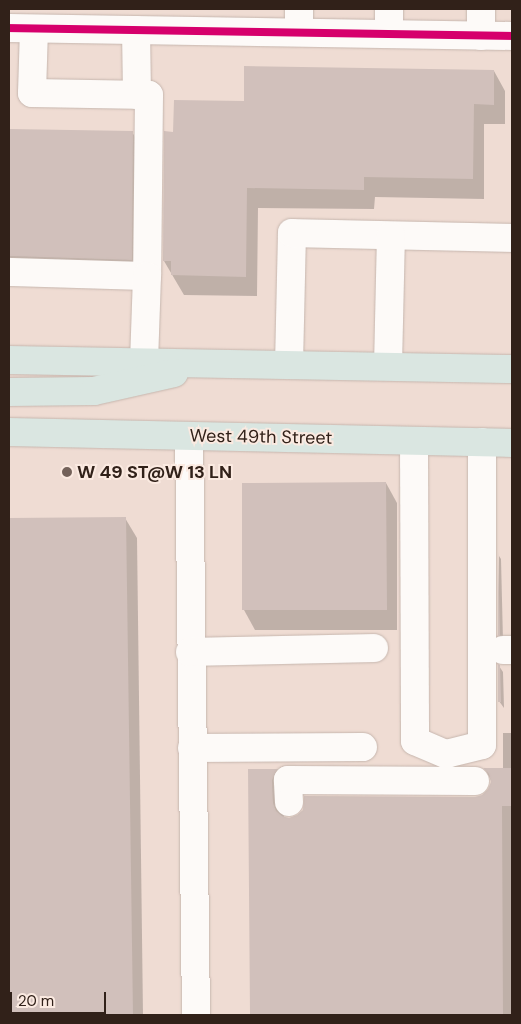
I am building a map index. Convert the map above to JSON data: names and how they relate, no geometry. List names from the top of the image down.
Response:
{
  "streets": {
    "main road": ["West 49th Street"]
  },
  "places": ["W 49 ST@W 13 LN"],
  "scale_bar": "20 m"
}
